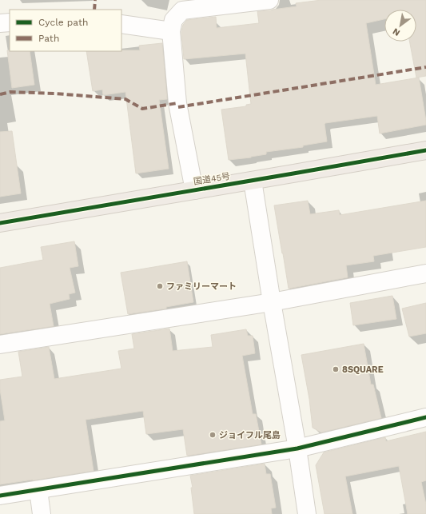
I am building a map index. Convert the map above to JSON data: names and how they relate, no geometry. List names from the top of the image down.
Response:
{
  "streets": {
    "highway": ["国道45号"]
  },
  "places": ["ファミリーマート", "8SQUARE", "ジョイフル尾島"],
  "legend": ["Cycle path", "Path"],
  "north": "bottom left"
}
